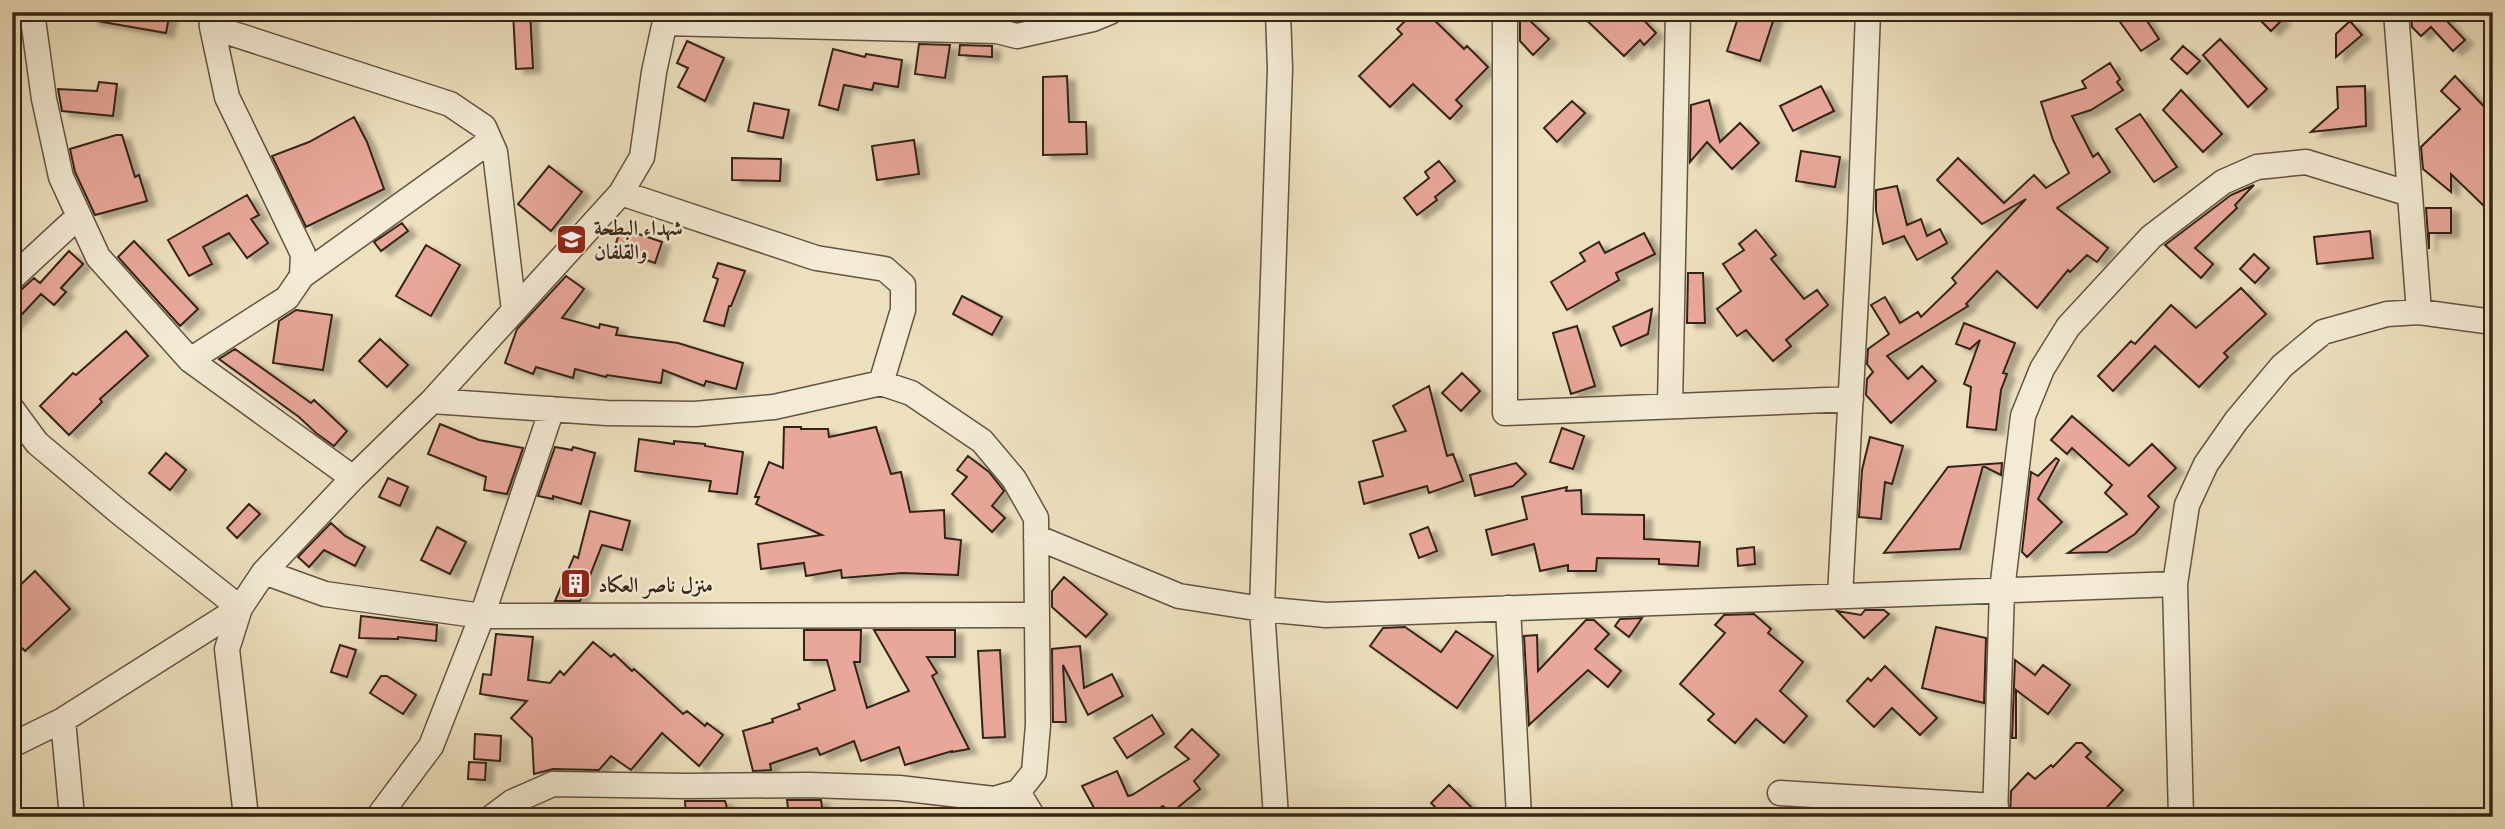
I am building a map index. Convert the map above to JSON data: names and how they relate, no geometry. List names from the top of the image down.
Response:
{
  "places": {
    "school or university": ["شهداء البطحة والقلفان"],
    "building": ["منزل ناصر العكاد"]
  }
}
